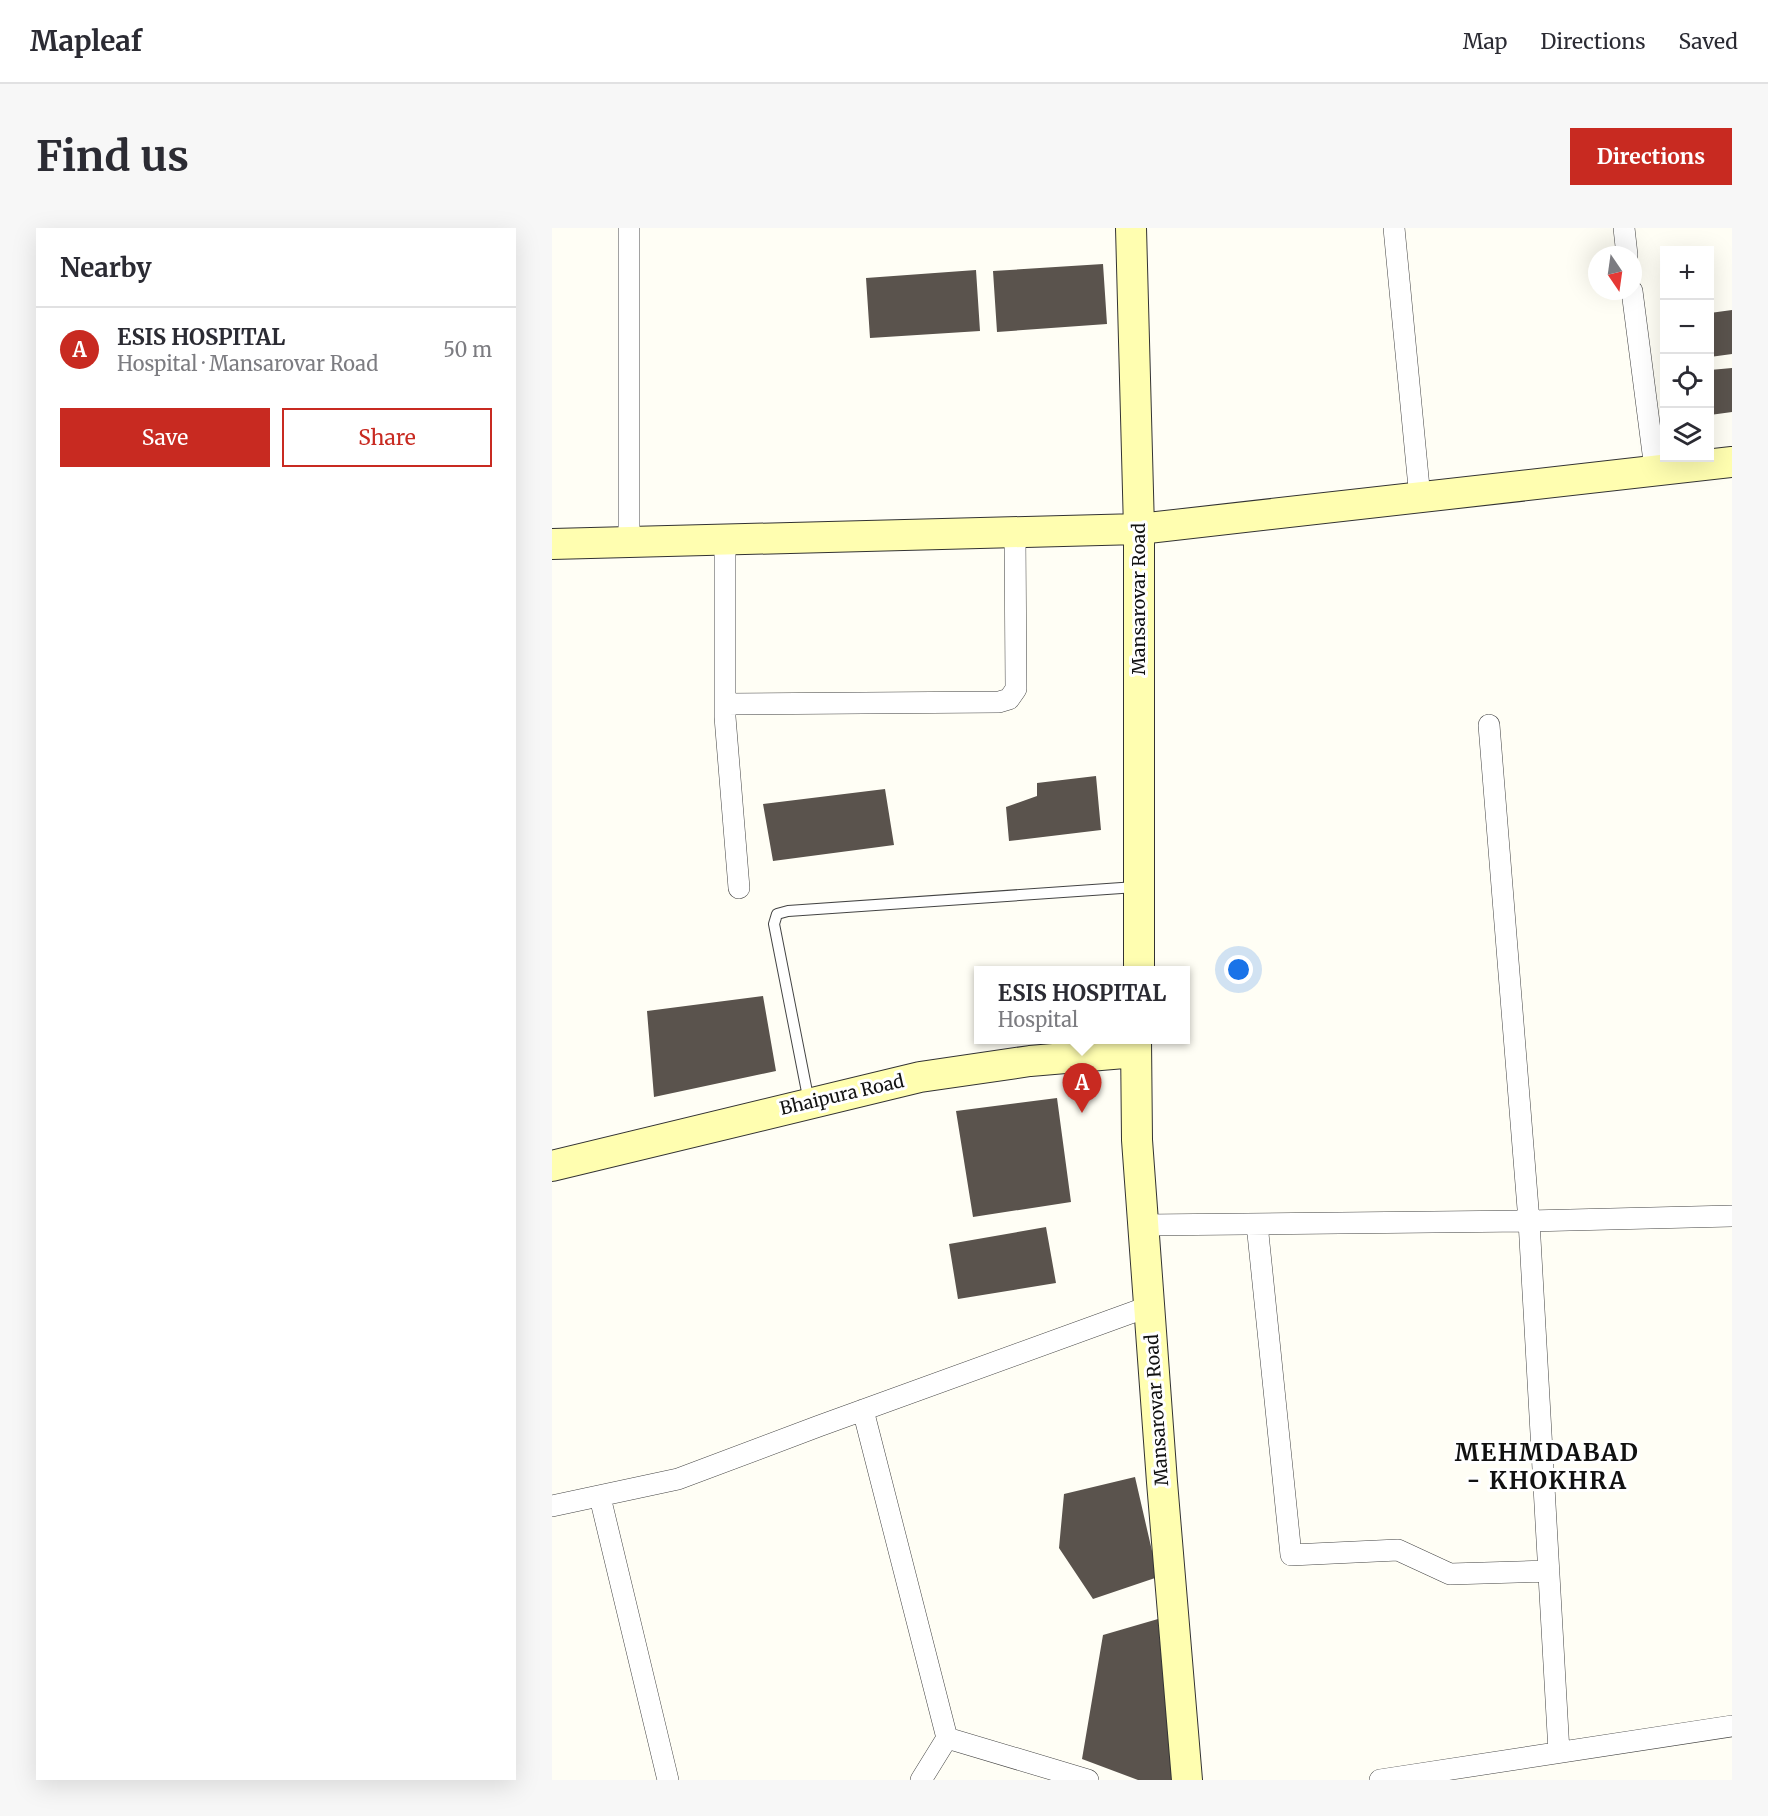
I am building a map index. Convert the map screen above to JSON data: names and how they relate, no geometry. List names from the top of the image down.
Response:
{
  "streets": {
    "street": ["Mansarovar Road", "Bhaipura Road"]
  },
  "crossings": [
    ["Mansarovar Road", "Bhaipura Road"]
  ],
  "districts": ["MEHMDABAD - KHOKHRA"],
  "north": "bottom",
  "page": {
    "header": "Mapleaf",
    "nav": ["Map", "Directions", "Saved"],
    "buttons": [
      "Directions",
      ["Save", "Share"]
    ],
    "title": "Find us",
    "heading": "Nearby",
    "map_buttons": ["+", "−"],
    "list": [
      {
        "mark": "A",
        "name": "ESIS HOSPITAL",
        "note": "Hospital · Mansarovar Road",
        "value": "50 m"
      }
    ],
    "popup": ["ESIS HOSPITAL", "Hospital"],
    "pins": "A"
  }
}
